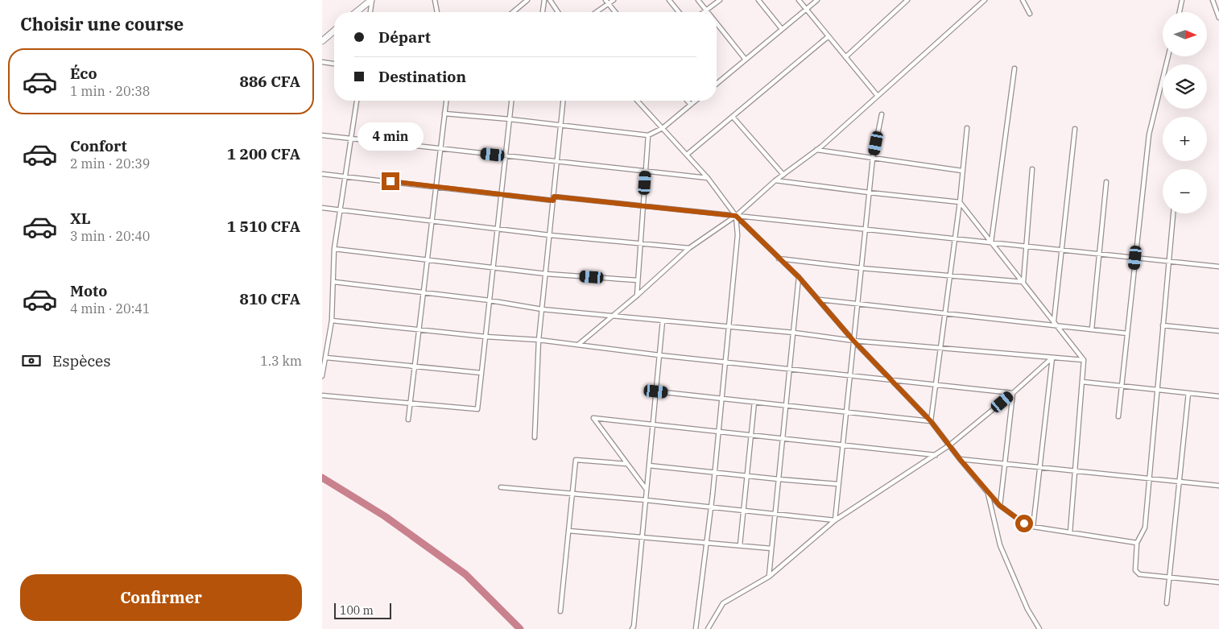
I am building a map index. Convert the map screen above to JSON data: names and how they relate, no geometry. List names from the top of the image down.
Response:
{
  "scale_bar": "100 m",
  "north": "right",
  "page": {
    "heading": "Choisir une course",
    "map_buttons": ["+", "−"],
    "banner": ["Départ", "Destination"],
    "list": [
      {
        "name": "Éco",
        "note": "1 min · 20:38",
        "value": "886 CFA"
      },
      {
        "name": "Confort",
        "note": "2 min · 20:39",
        "value": "1 200 CFA"
      },
      {
        "name": "XL",
        "note": "3 min · 20:40",
        "value": "1 510 CFA"
      },
      {
        "name": "Moto",
        "note": "4 min · 20:41",
        "value": "810 CFA"
      }
    ],
    "bubble": "4 min",
    "pay": ["Espèces", "1.3 km"],
    "buttons": "Confirmer",
    "scale": "100 m"
  }
}
